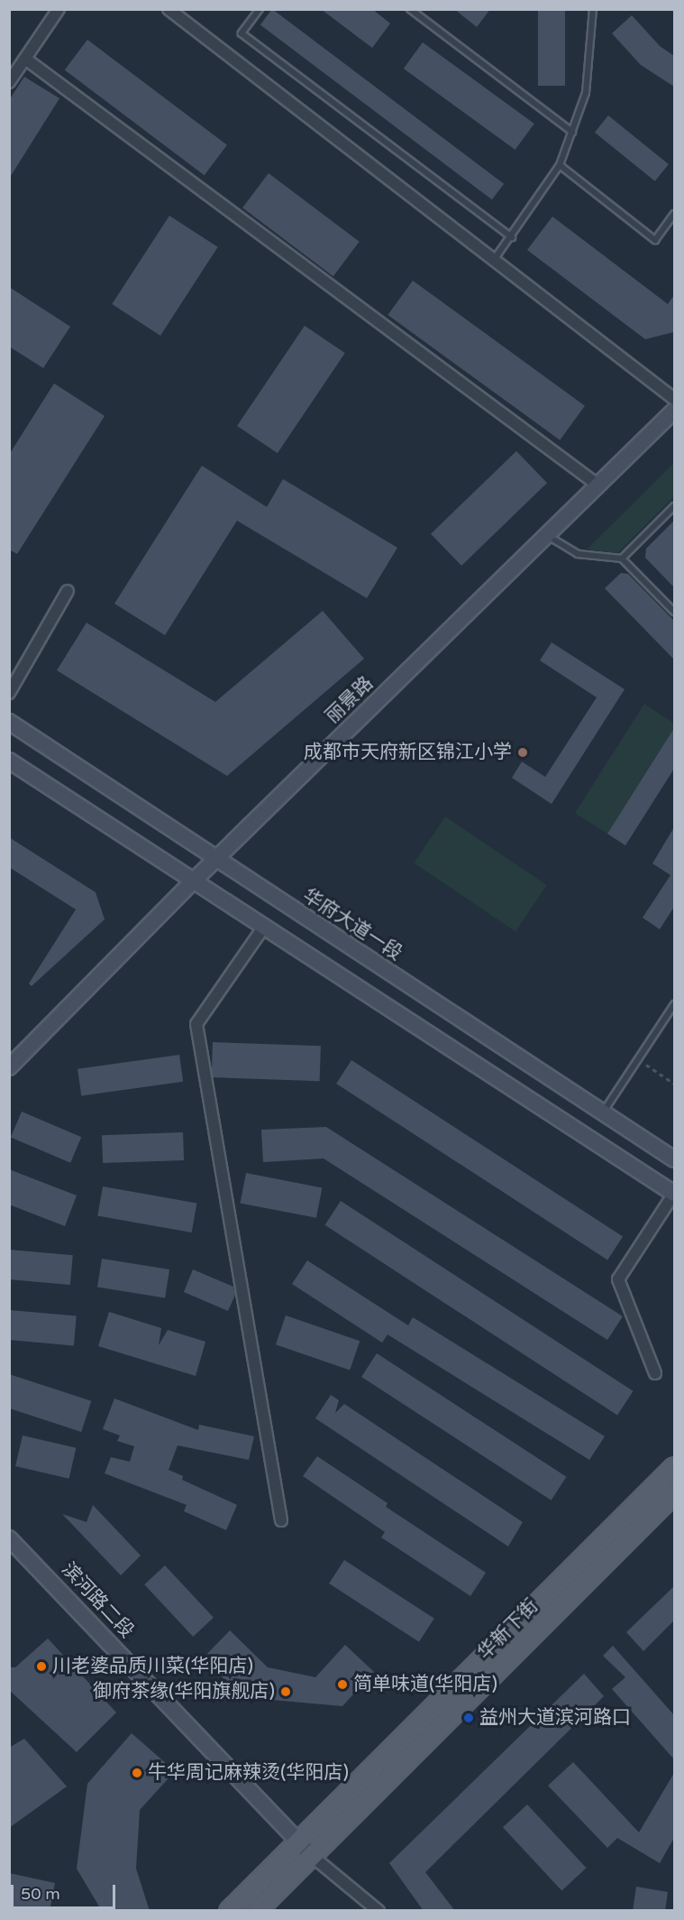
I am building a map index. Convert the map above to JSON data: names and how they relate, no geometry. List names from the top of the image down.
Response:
{
  "streets": {
    "main road": [
      "丽景路",
      "华府大道一段",
      "滨河路二段",
      "华新下街"
    ]
  },
  "crossings": [
    ["丽景路", "华府大道一段"],
    ["滨河路二段", "华新下街"]
  ],
  "places": [
    "成都市天府新区锦江小学",
    "川老婆品质川菜(华阳店)",
    "简单味道(华阳店)",
    "御府茶缘(华阳旗舰店)",
    "益州大道滨河路口",
    "牛华周记麻辣烫(华阳店)"
  ],
  "scale_bar": "50 m"
}
